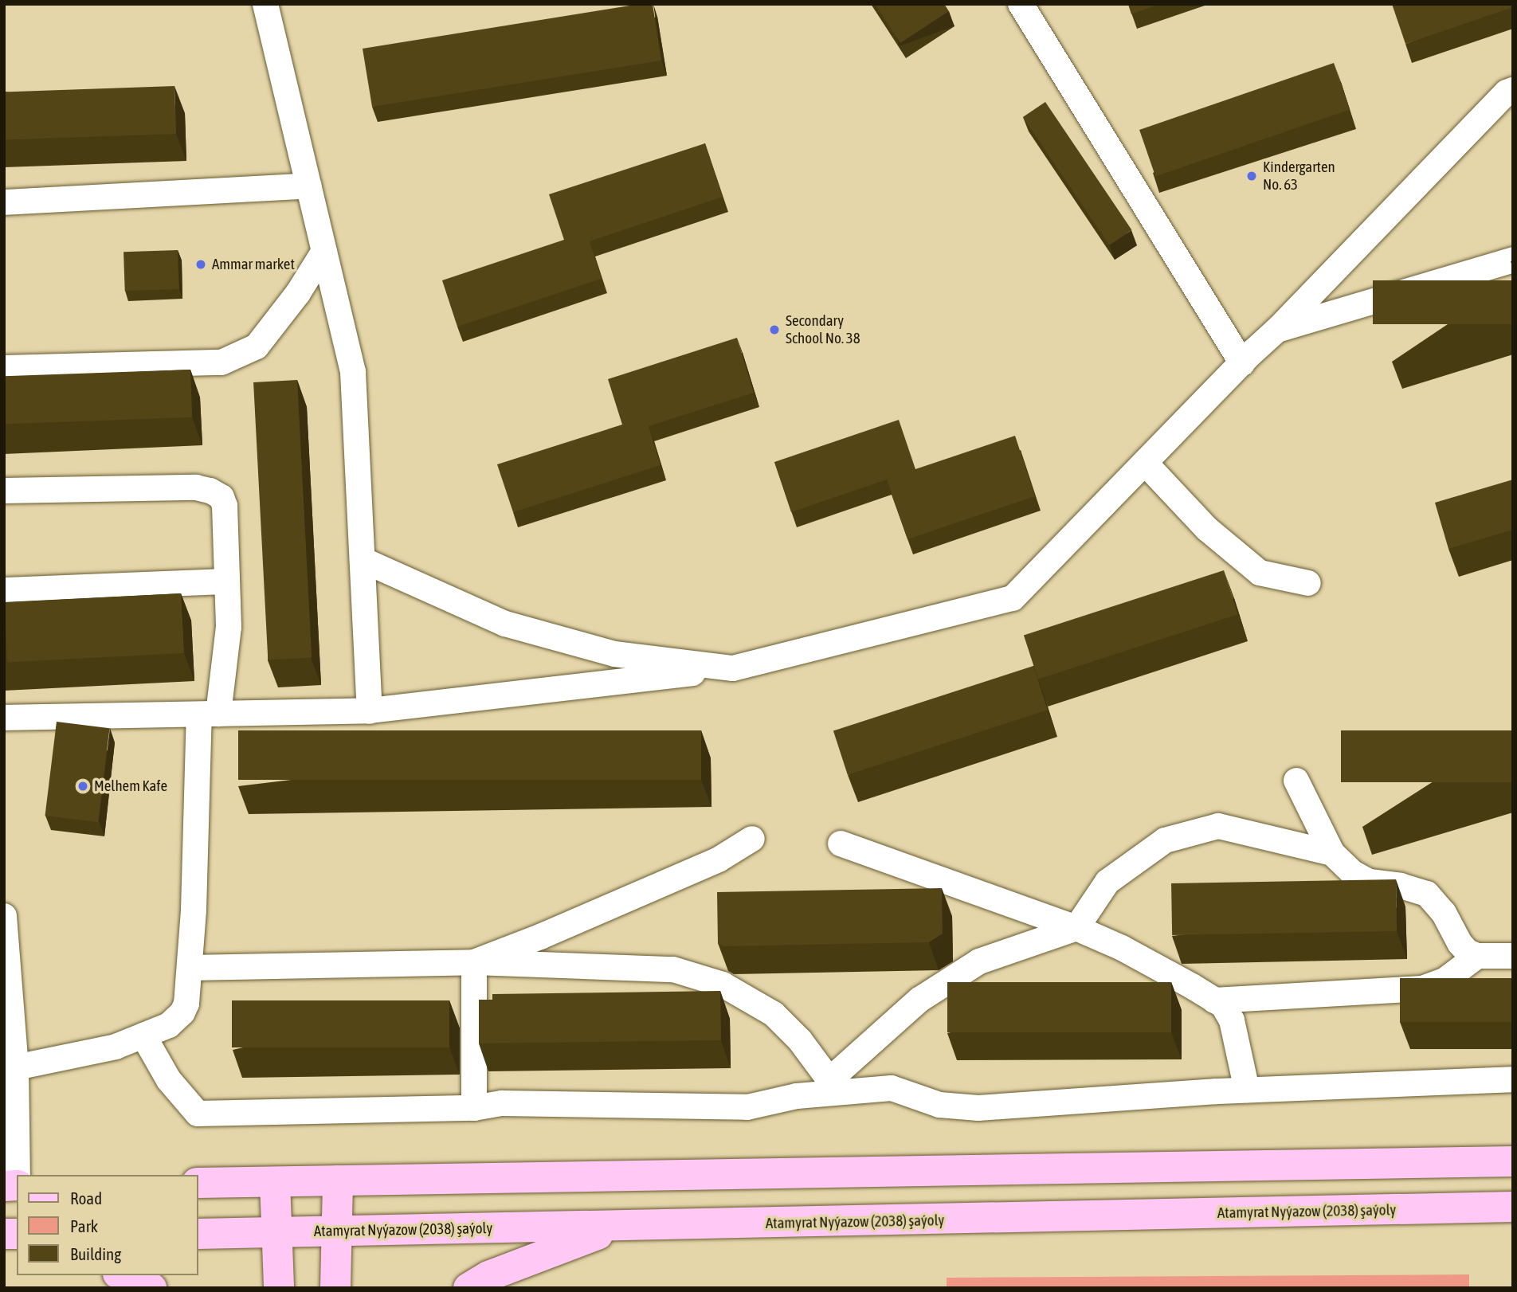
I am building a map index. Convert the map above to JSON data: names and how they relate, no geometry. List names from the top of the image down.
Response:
{
  "streets": {
    "main road": ["Atamyrat Nyýazow (2038) şaýoly"]
  },
  "places": [
    "Kindergarten No. 63",
    "Ammar market",
    "Secondary School No. 38",
    "Melhem Kafe"
  ],
  "legend": ["Road", "Park", "Building"]
}
